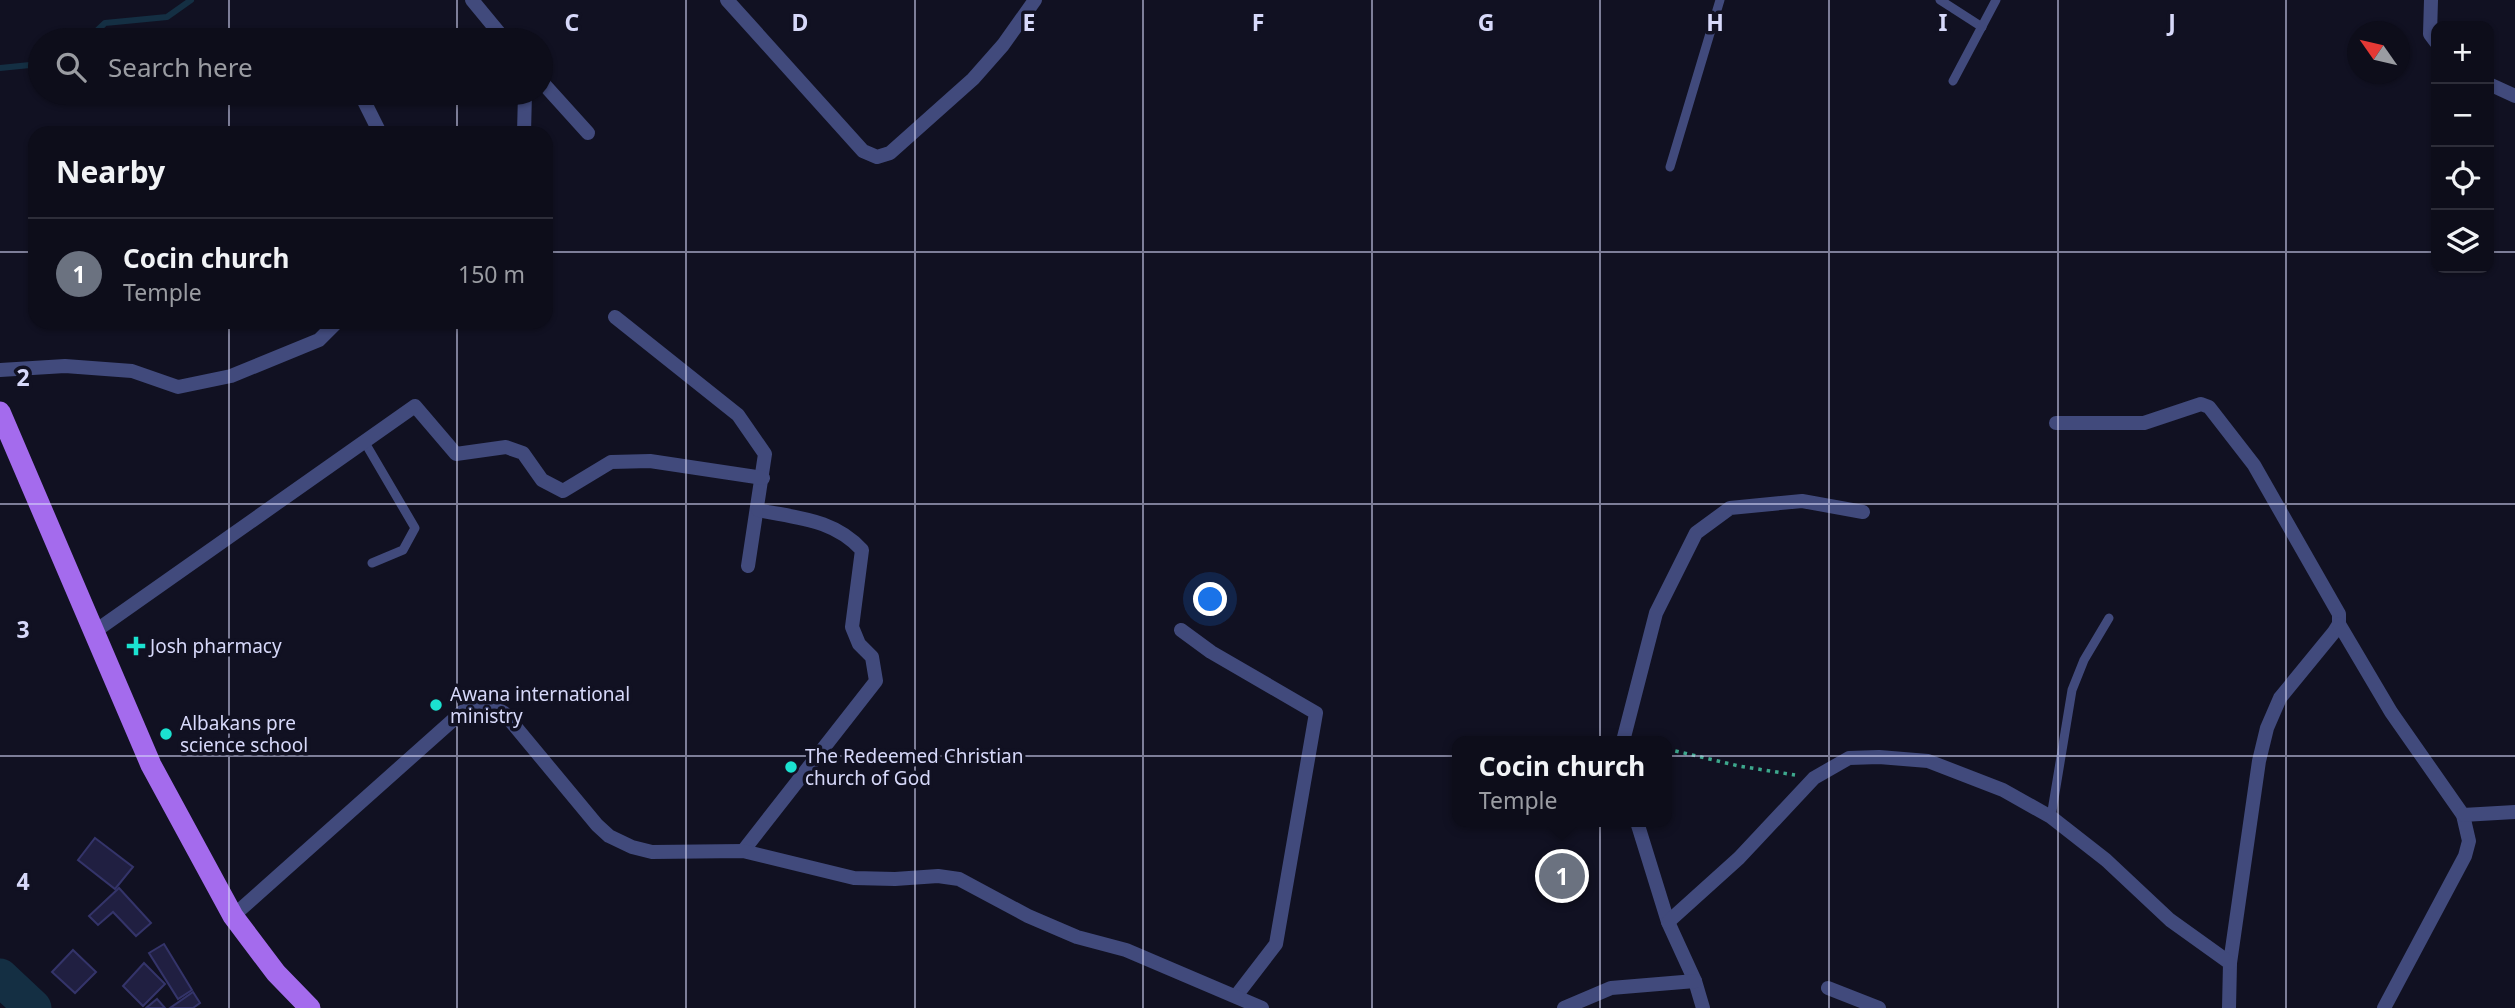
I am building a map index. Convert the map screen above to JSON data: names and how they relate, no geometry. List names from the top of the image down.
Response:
{
  "places": {
    "health": ["Josh pharmacy"],
    "other": ["Awana international ministry", "Albakans pre science school", "The Redeemed Christian church of God"]
  },
  "north": "top left",
  "page": {
    "map_buttons": ["+", "−"],
    "search": "Search here",
    "heading": "Nearby",
    "list": [
      {
        "mark": "1",
        "name": "Cocin church",
        "note": "Temple",
        "value": "150 m"
      }
    ],
    "popup": ["Cocin church", "Temple"],
    "pins": "1"
  },
  "grid": {
    "columns": [
      "C",
      "D",
      "E",
      "F",
      "G",
      "H",
      "I",
      "J"
    ],
    "rows": ["2", "3", "4"]
  }
}
